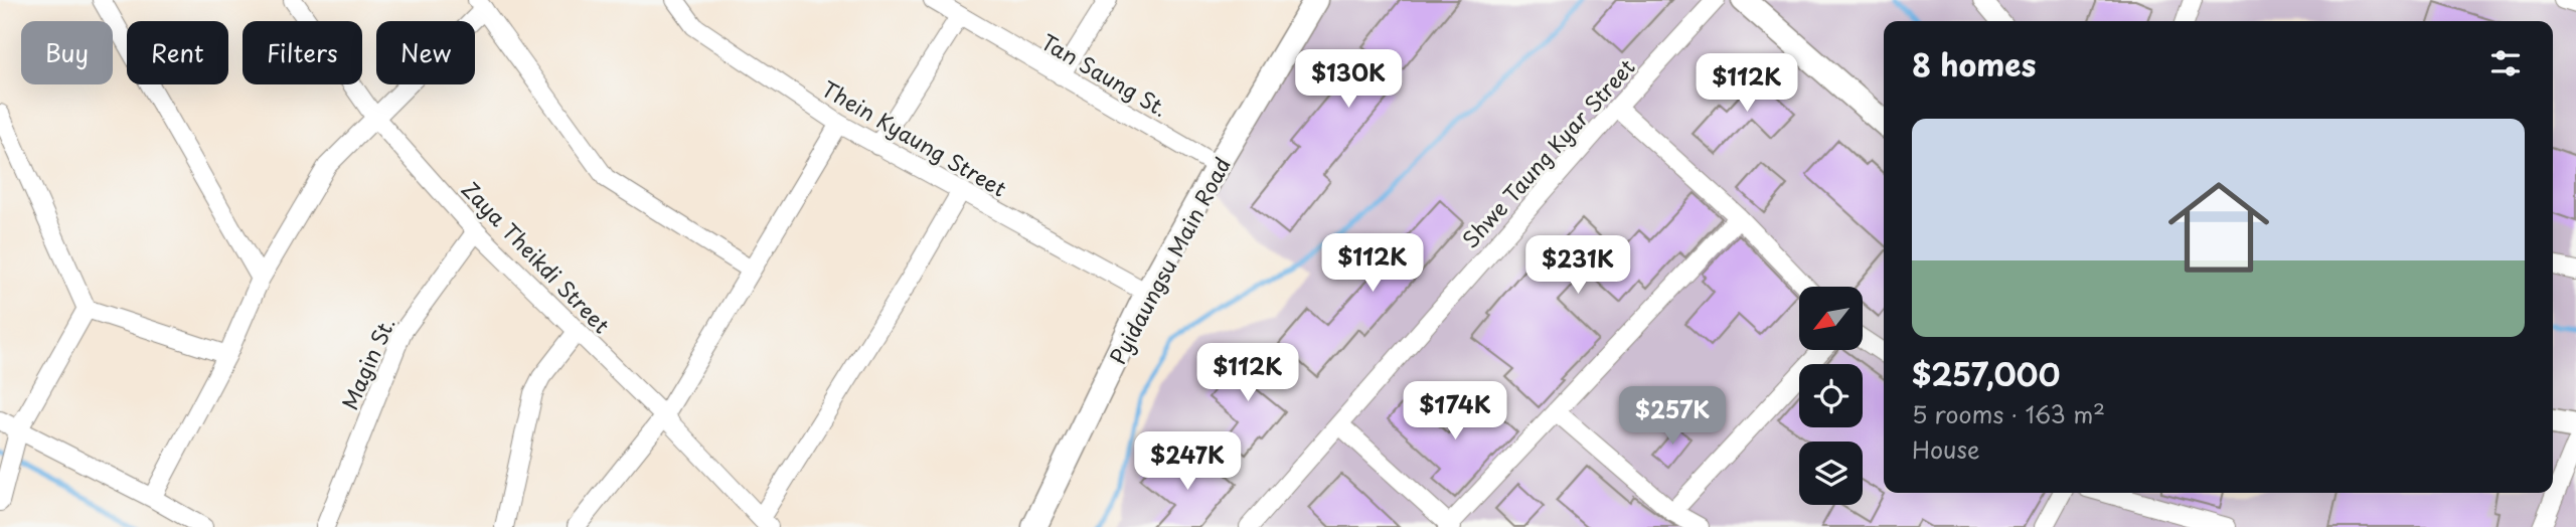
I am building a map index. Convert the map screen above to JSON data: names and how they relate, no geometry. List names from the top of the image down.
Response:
{
  "streets": {
    "main road": ["Pyidaungsu Main Road"],
    "street": [
      "Tan Saung St.",
      "Thein Kyaung Street",
      "Shwe Taung Kyar Street",
      "Zaya Theikdi Street",
      "Magin St."
    ]
  },
  "crossings": [
    ["Tan Saung St.", "Pyidaungsu Main Road"],
    ["Thein Kyaung Street", "Pyidaungsu Main Road"],
    ["Zaya Theikdi Street", "Magin St."]
  ],
  "north": "bottom left",
  "page": {
    "chip": [
      "Buy",
      "Rent",
      "Filters",
      "New"
    ],
    "heading": "8 homes",
    "price": [
      "$130K",
      "$112K",
      "$112K",
      "$231K",
      "$112K",
      "$174K",
      "$257K",
      "$247K"
    ],
    "list": [
      {
        "name": "$257,000",
        "note": "5 rooms · 163 m² · House"
      }
    ]
  }
}
